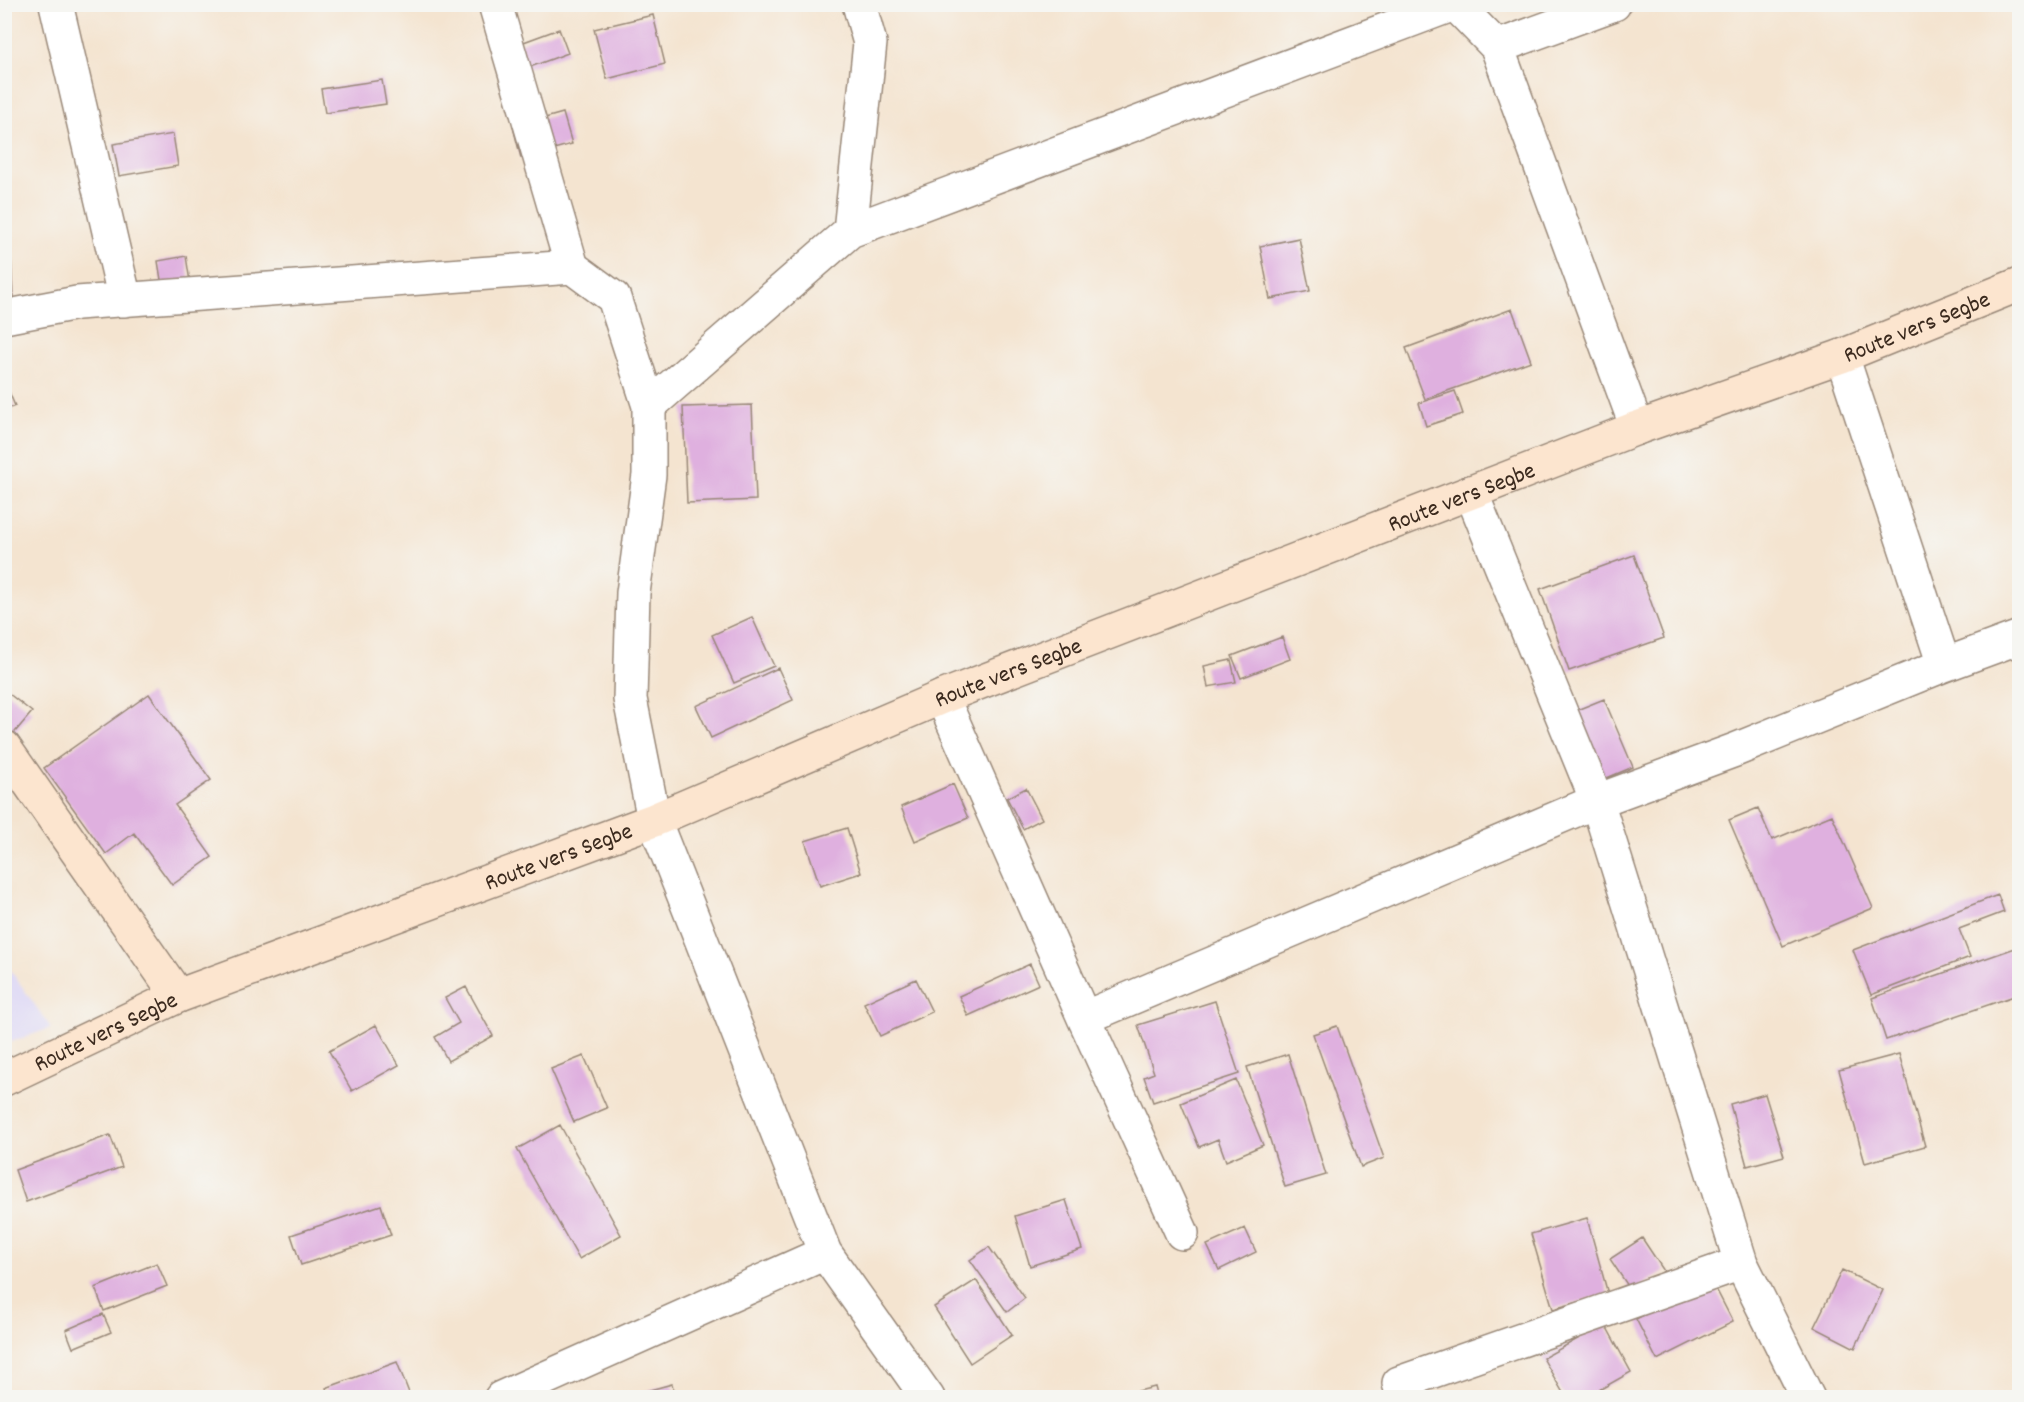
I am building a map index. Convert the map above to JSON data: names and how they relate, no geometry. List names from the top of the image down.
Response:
{
  "streets": {
    "main road": ["Route vers Segbe"]
  }
}
